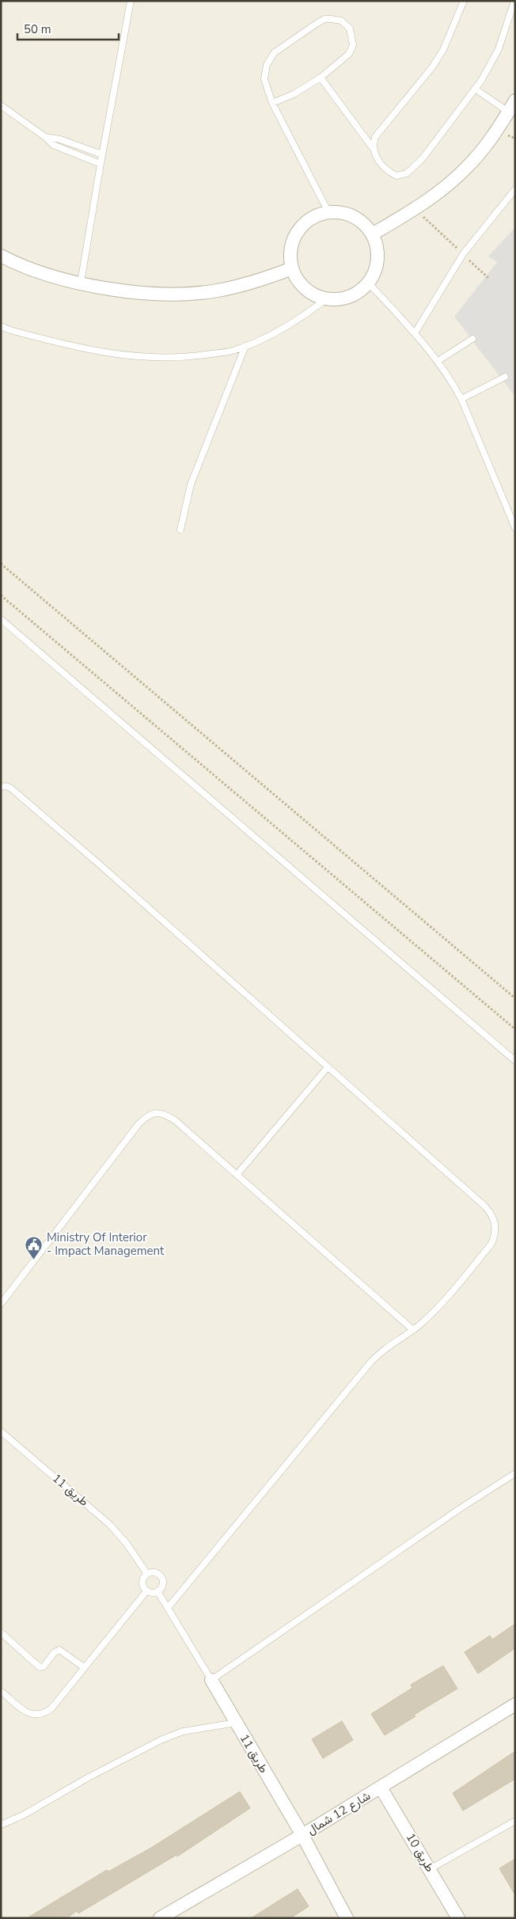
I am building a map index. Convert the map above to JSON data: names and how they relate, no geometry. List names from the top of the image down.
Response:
{
  "streets": {
    "street": ["طريق 11", "شارع 12 شمال", "طريق 10"]
  },
  "crossings": [
    ["طريق 11", "شارع 12 شمال"],
    ["شارع 12 شمال", "طريق 10"]
  ],
  "places": {
    "public building": ["Ministry Of Interior - Impact Management"]
  },
  "scale_bar": "50 m"
}
